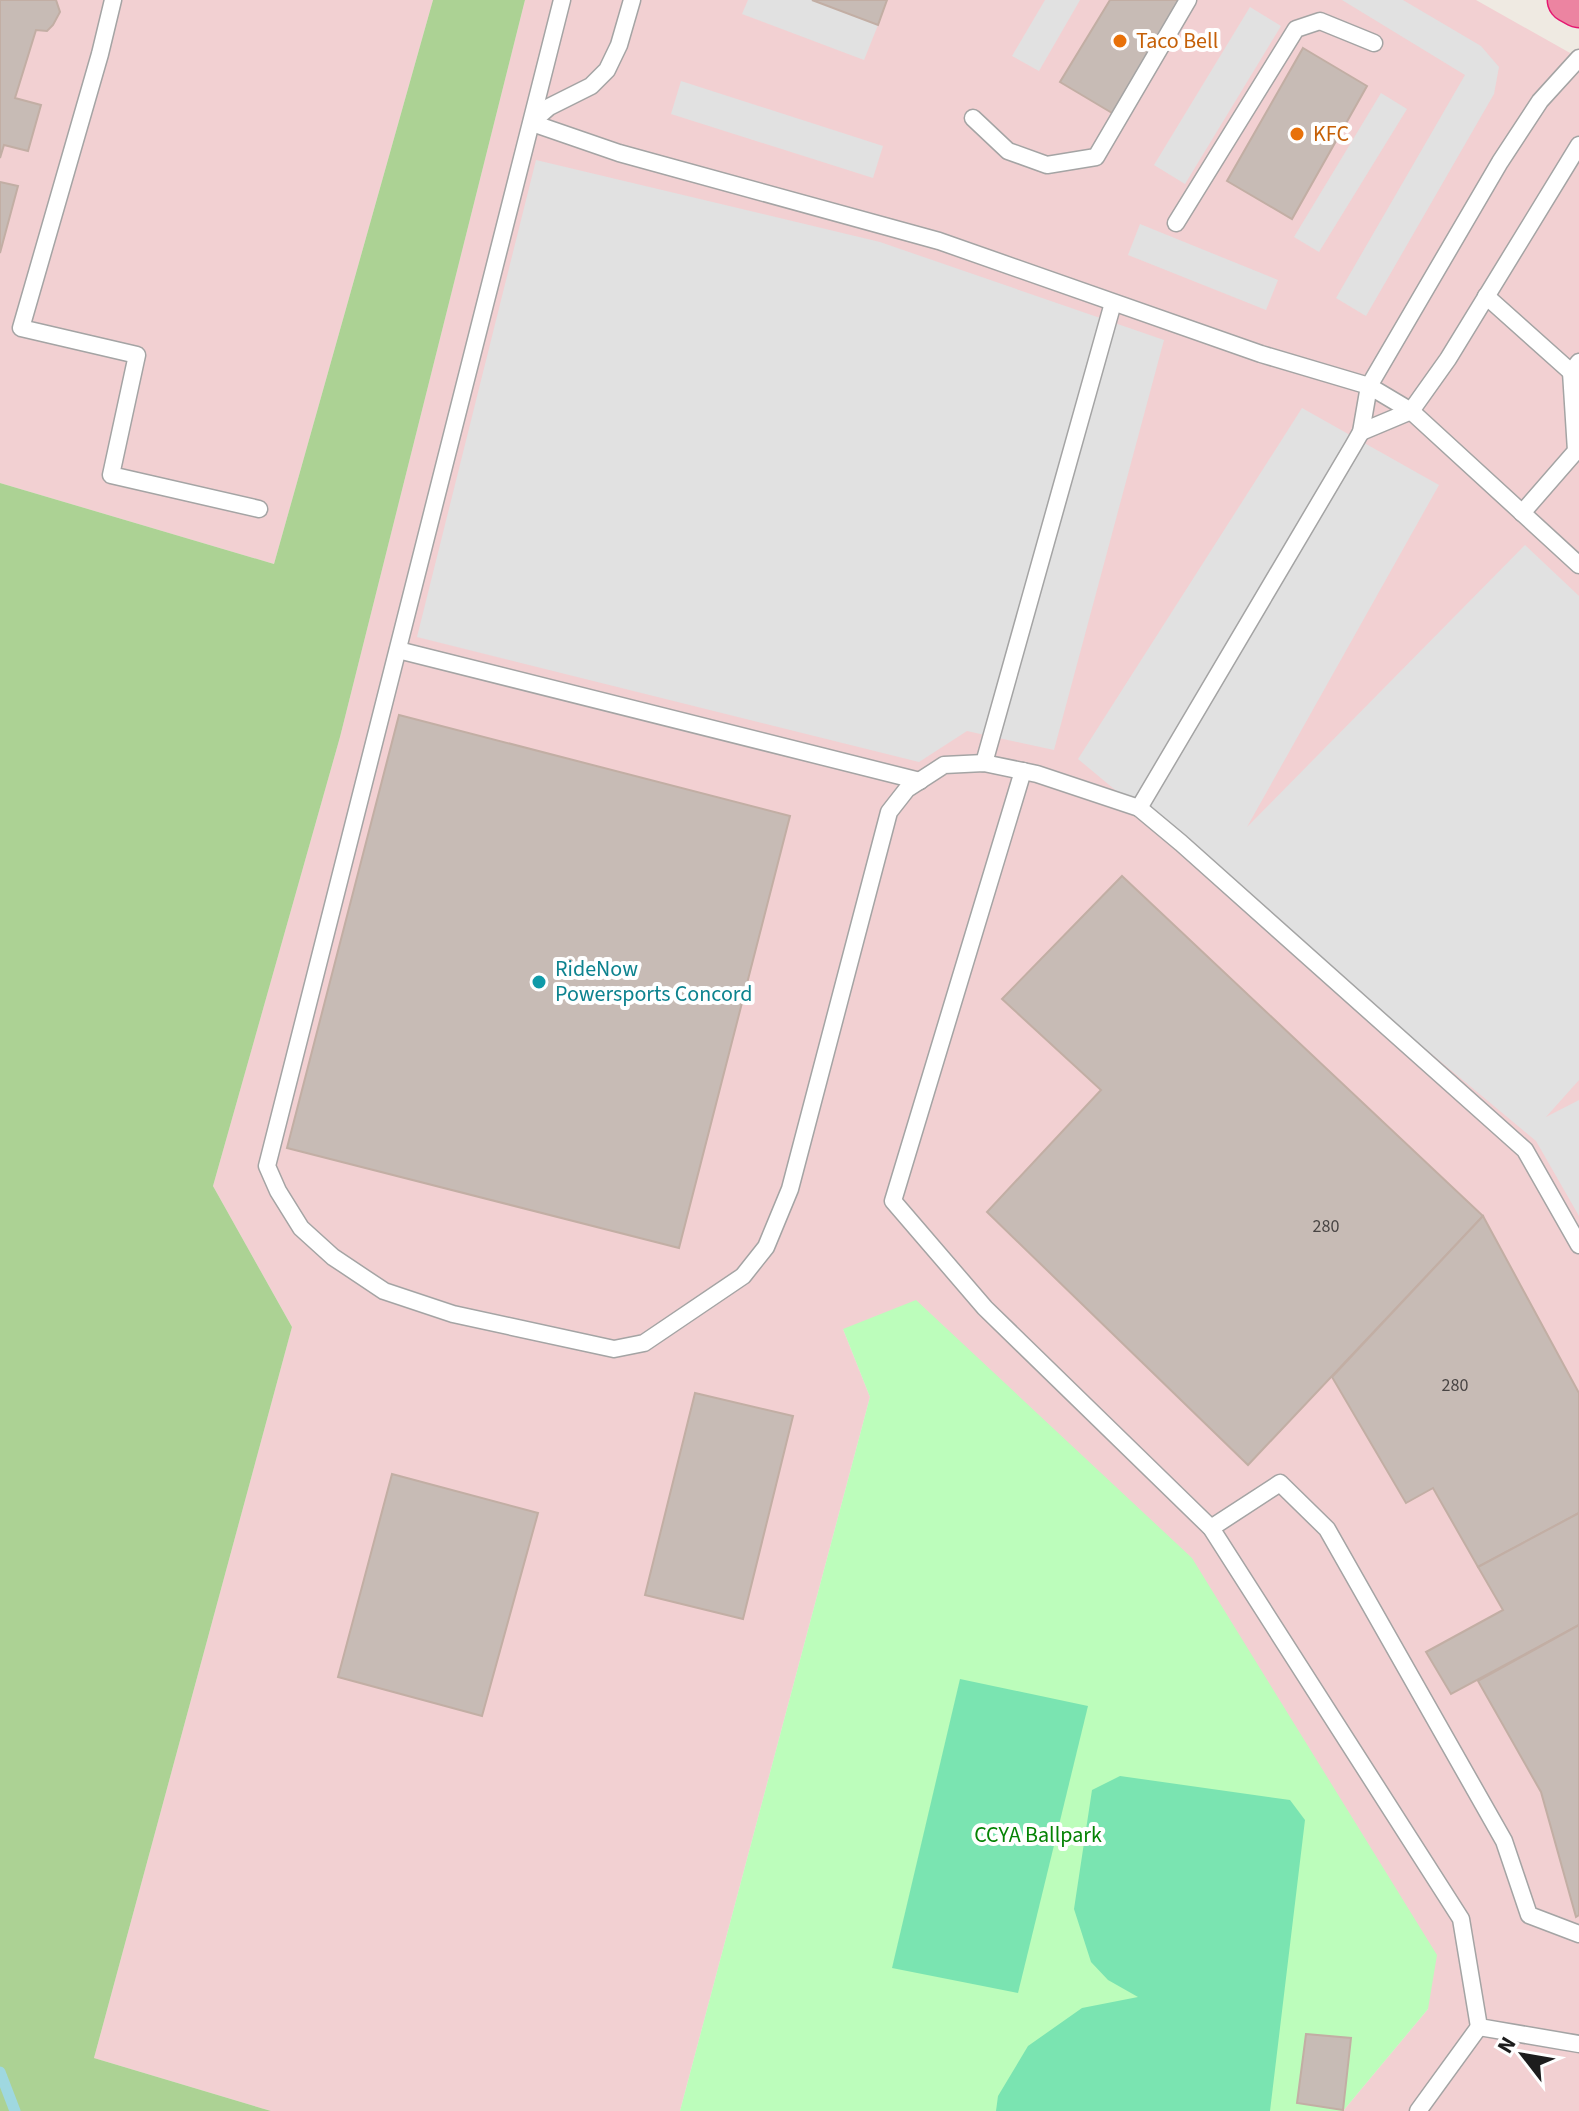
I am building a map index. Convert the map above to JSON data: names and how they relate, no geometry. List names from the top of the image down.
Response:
{
  "parks": ["CCYA Ballpark"],
  "places": ["Taco Bell", "KFC", "RideNow Powersports Concord"],
  "house_numbers": ["280", "280"],
  "north": "top left"
}
